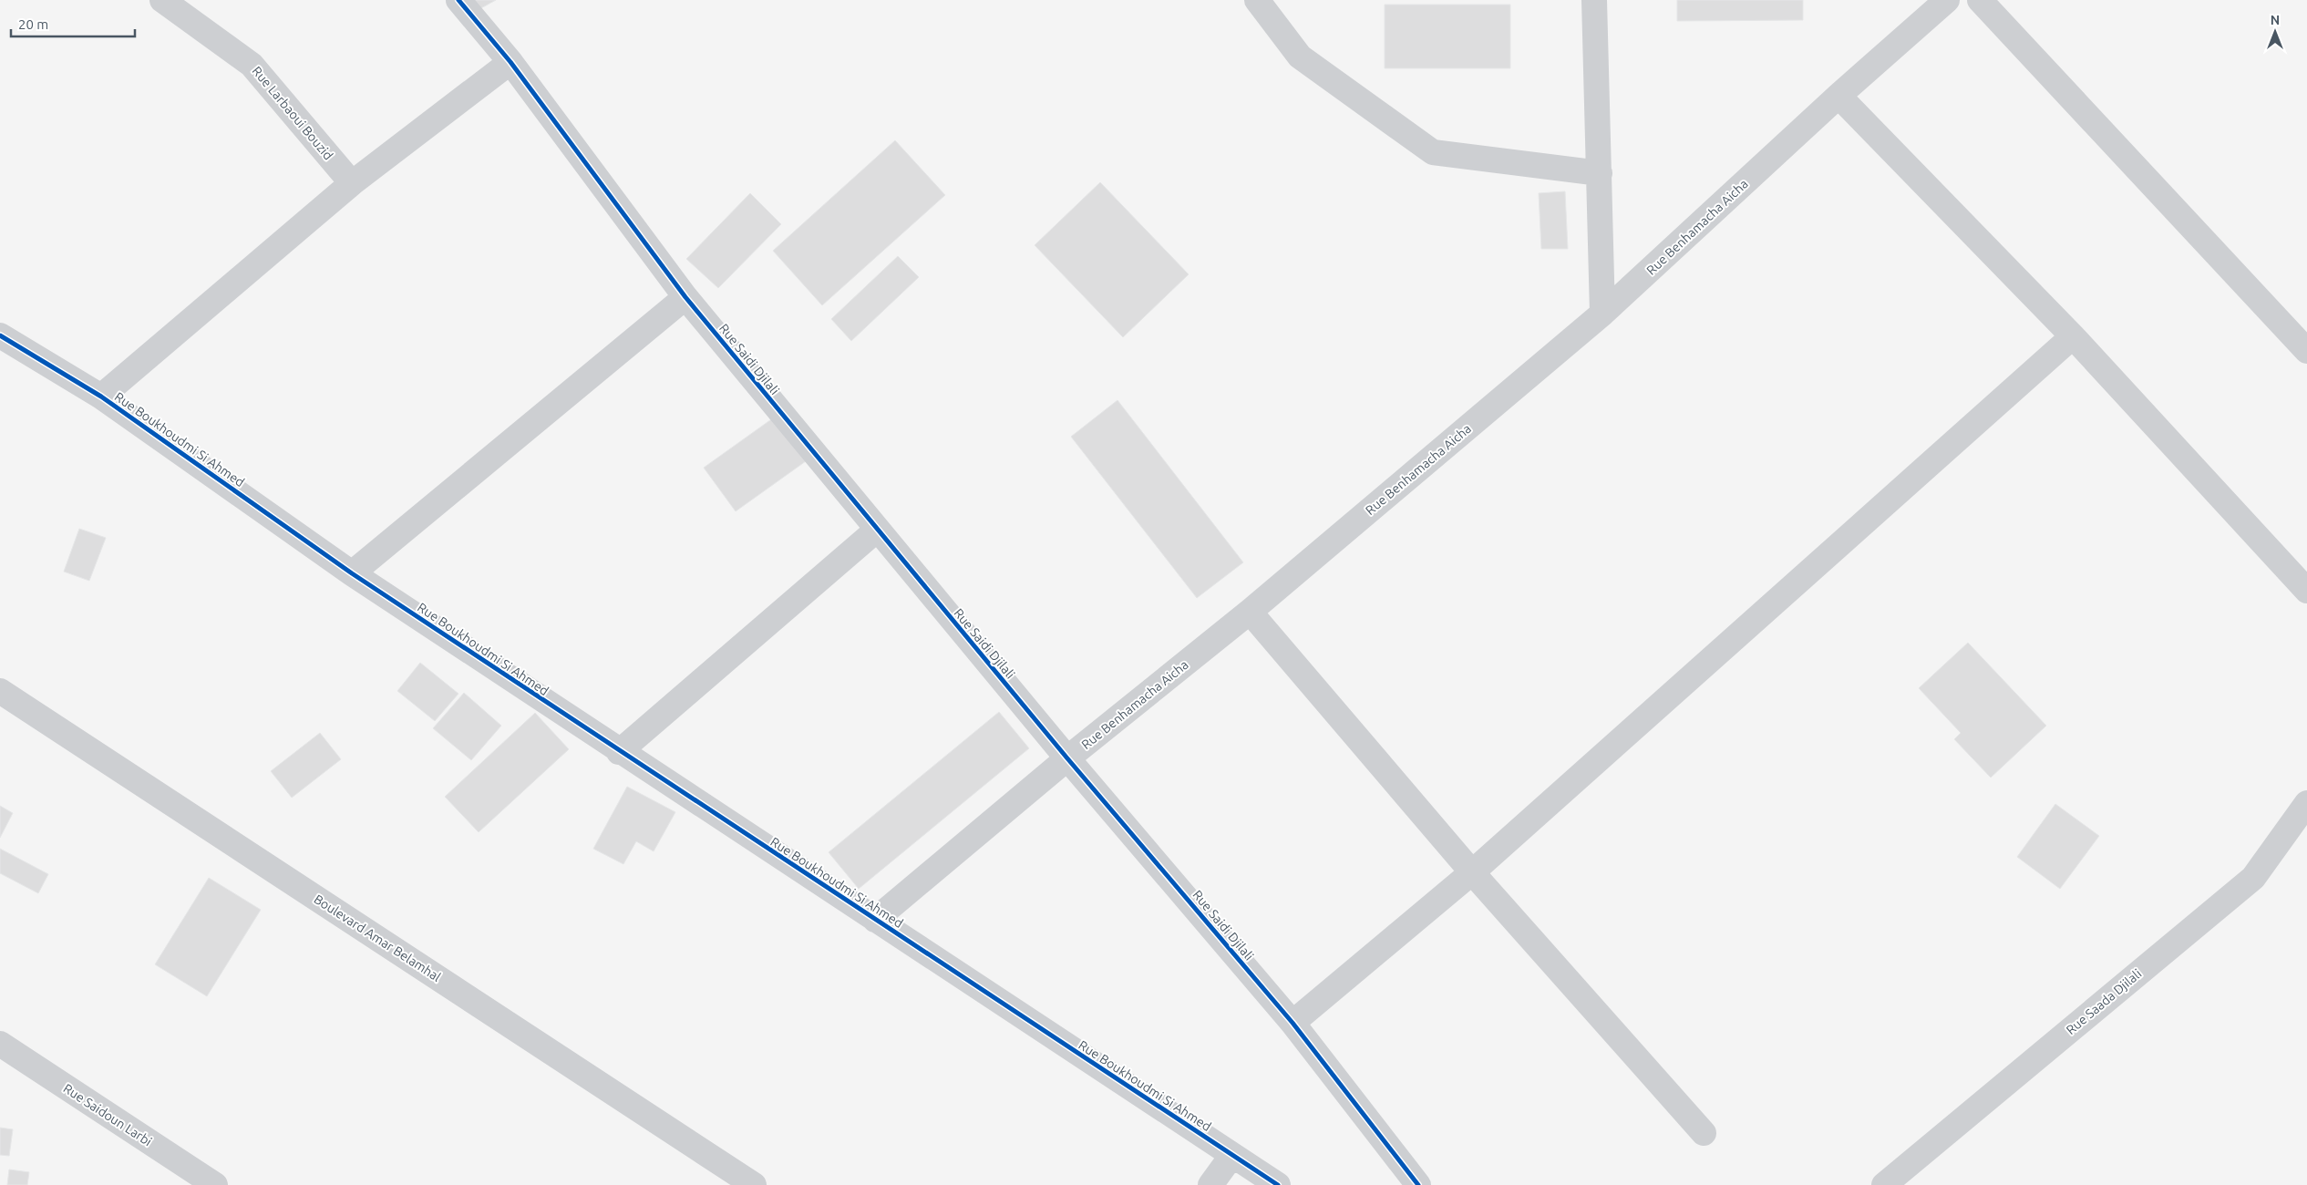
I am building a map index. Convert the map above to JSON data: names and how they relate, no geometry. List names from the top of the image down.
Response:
{
  "streets": {
    "street": [
      "Rue Larbaoui Bouzid",
      "Rue Benhamacha Aicha",
      "Rue Saidi Djilali",
      "Rue Boukhoudmi Si Ahmed",
      "Boulevard Amar Belamhal",
      "Rue Saada Djilali",
      "Rue Saidoun Larbi"
    ]
  },
  "crossings": [
    ["Rue Benhamacha Aicha", "Rue Saidi Djilali"],
    ["Rue Benhamacha Aicha", "Rue Boukhoudmi Si Ahmed"]
  ],
  "scale_bar": "20 m",
  "north": "top"
}
